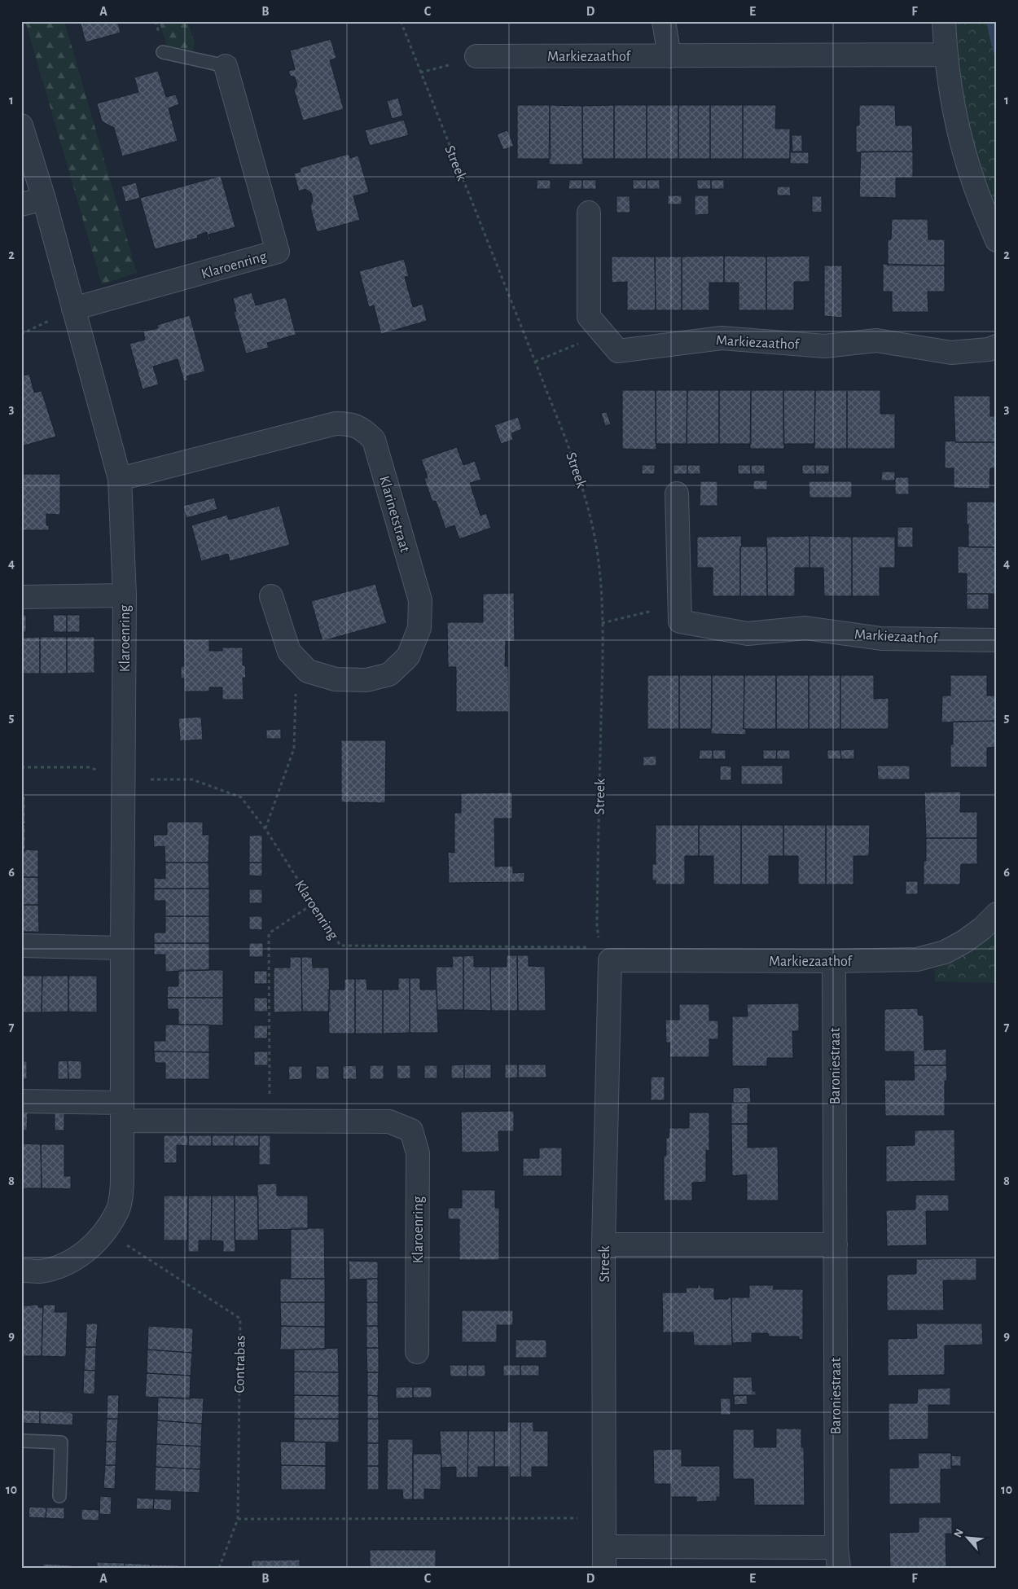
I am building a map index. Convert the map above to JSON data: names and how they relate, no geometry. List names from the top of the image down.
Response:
{
  "streets": {
    "street": [
      "Markiezaathof",
      "Streek",
      "Klaroenring",
      "Klarinetstraat",
      "Baroniestraat"
    ],
    "path": ["Contrabas"]
  },
  "crossings": [
    ["Markiezaathof", "Streek"],
    ["Markiezaathof", "Baroniestraat"],
    ["Streek", "Baroniestraat"],
    ["Klaroenring", "Klarinetstraat"],
    ["Klaroenring", "Contrabas"]
  ],
  "north": "top left",
  "grid": {
    "columns": [
      "A",
      "B",
      "C",
      "D",
      "E",
      "F"
    ],
    "rows": [
      "1",
      "2",
      "3",
      "4",
      "5",
      "6",
      "7",
      "8",
      "9",
      "10"
    ]
  }
}
